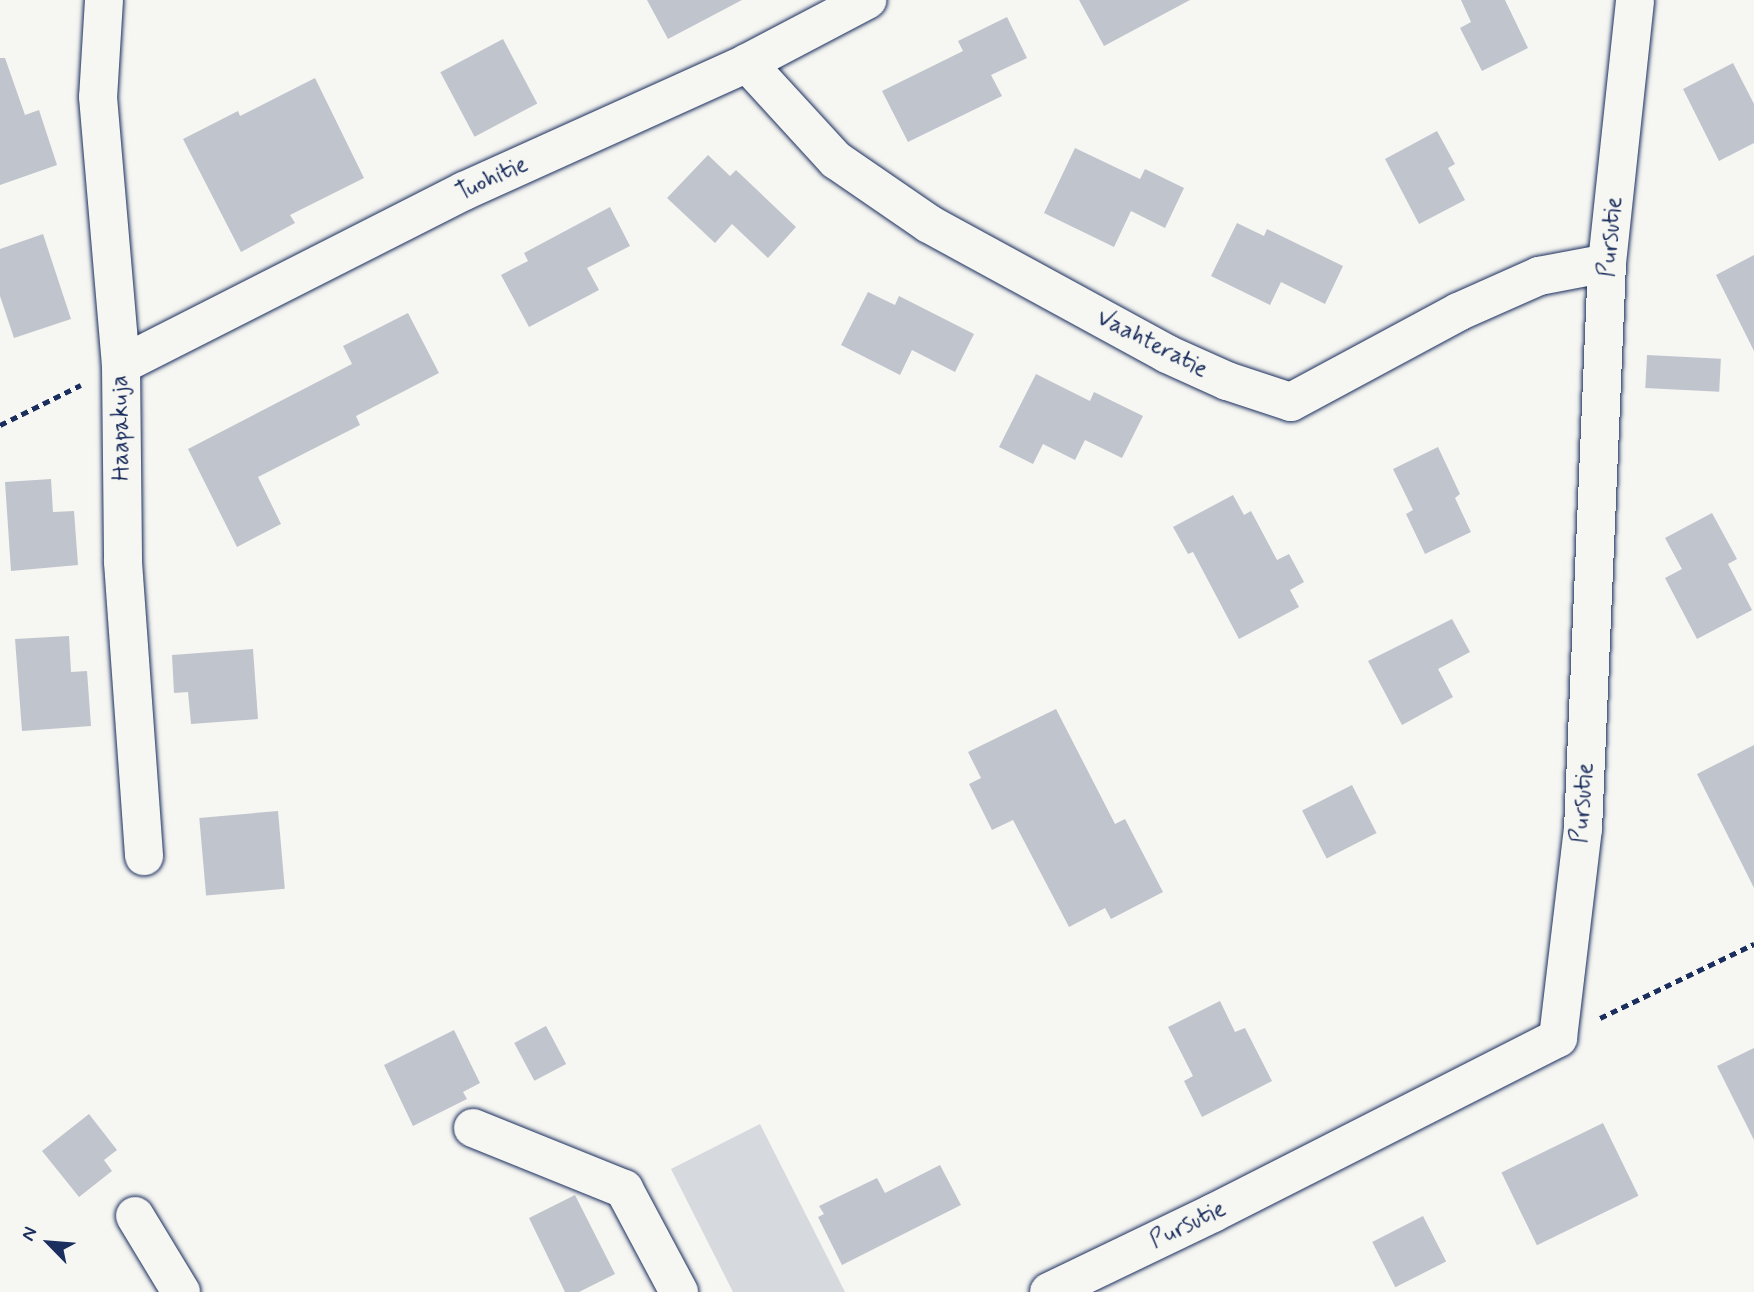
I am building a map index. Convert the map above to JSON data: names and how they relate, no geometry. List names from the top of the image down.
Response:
{
  "streets": {
    "street": [
      "Tuohitie",
      "Pursutie",
      "Vaahteratie",
      "Haapakuja"
    ]
  },
  "crossings": [
    ["Tuohitie", "Vaahteratie"],
    ["Tuohitie", "Haapakuja"],
    ["Pursutie", "Vaahteratie"]
  ],
  "north": "top left"
}
